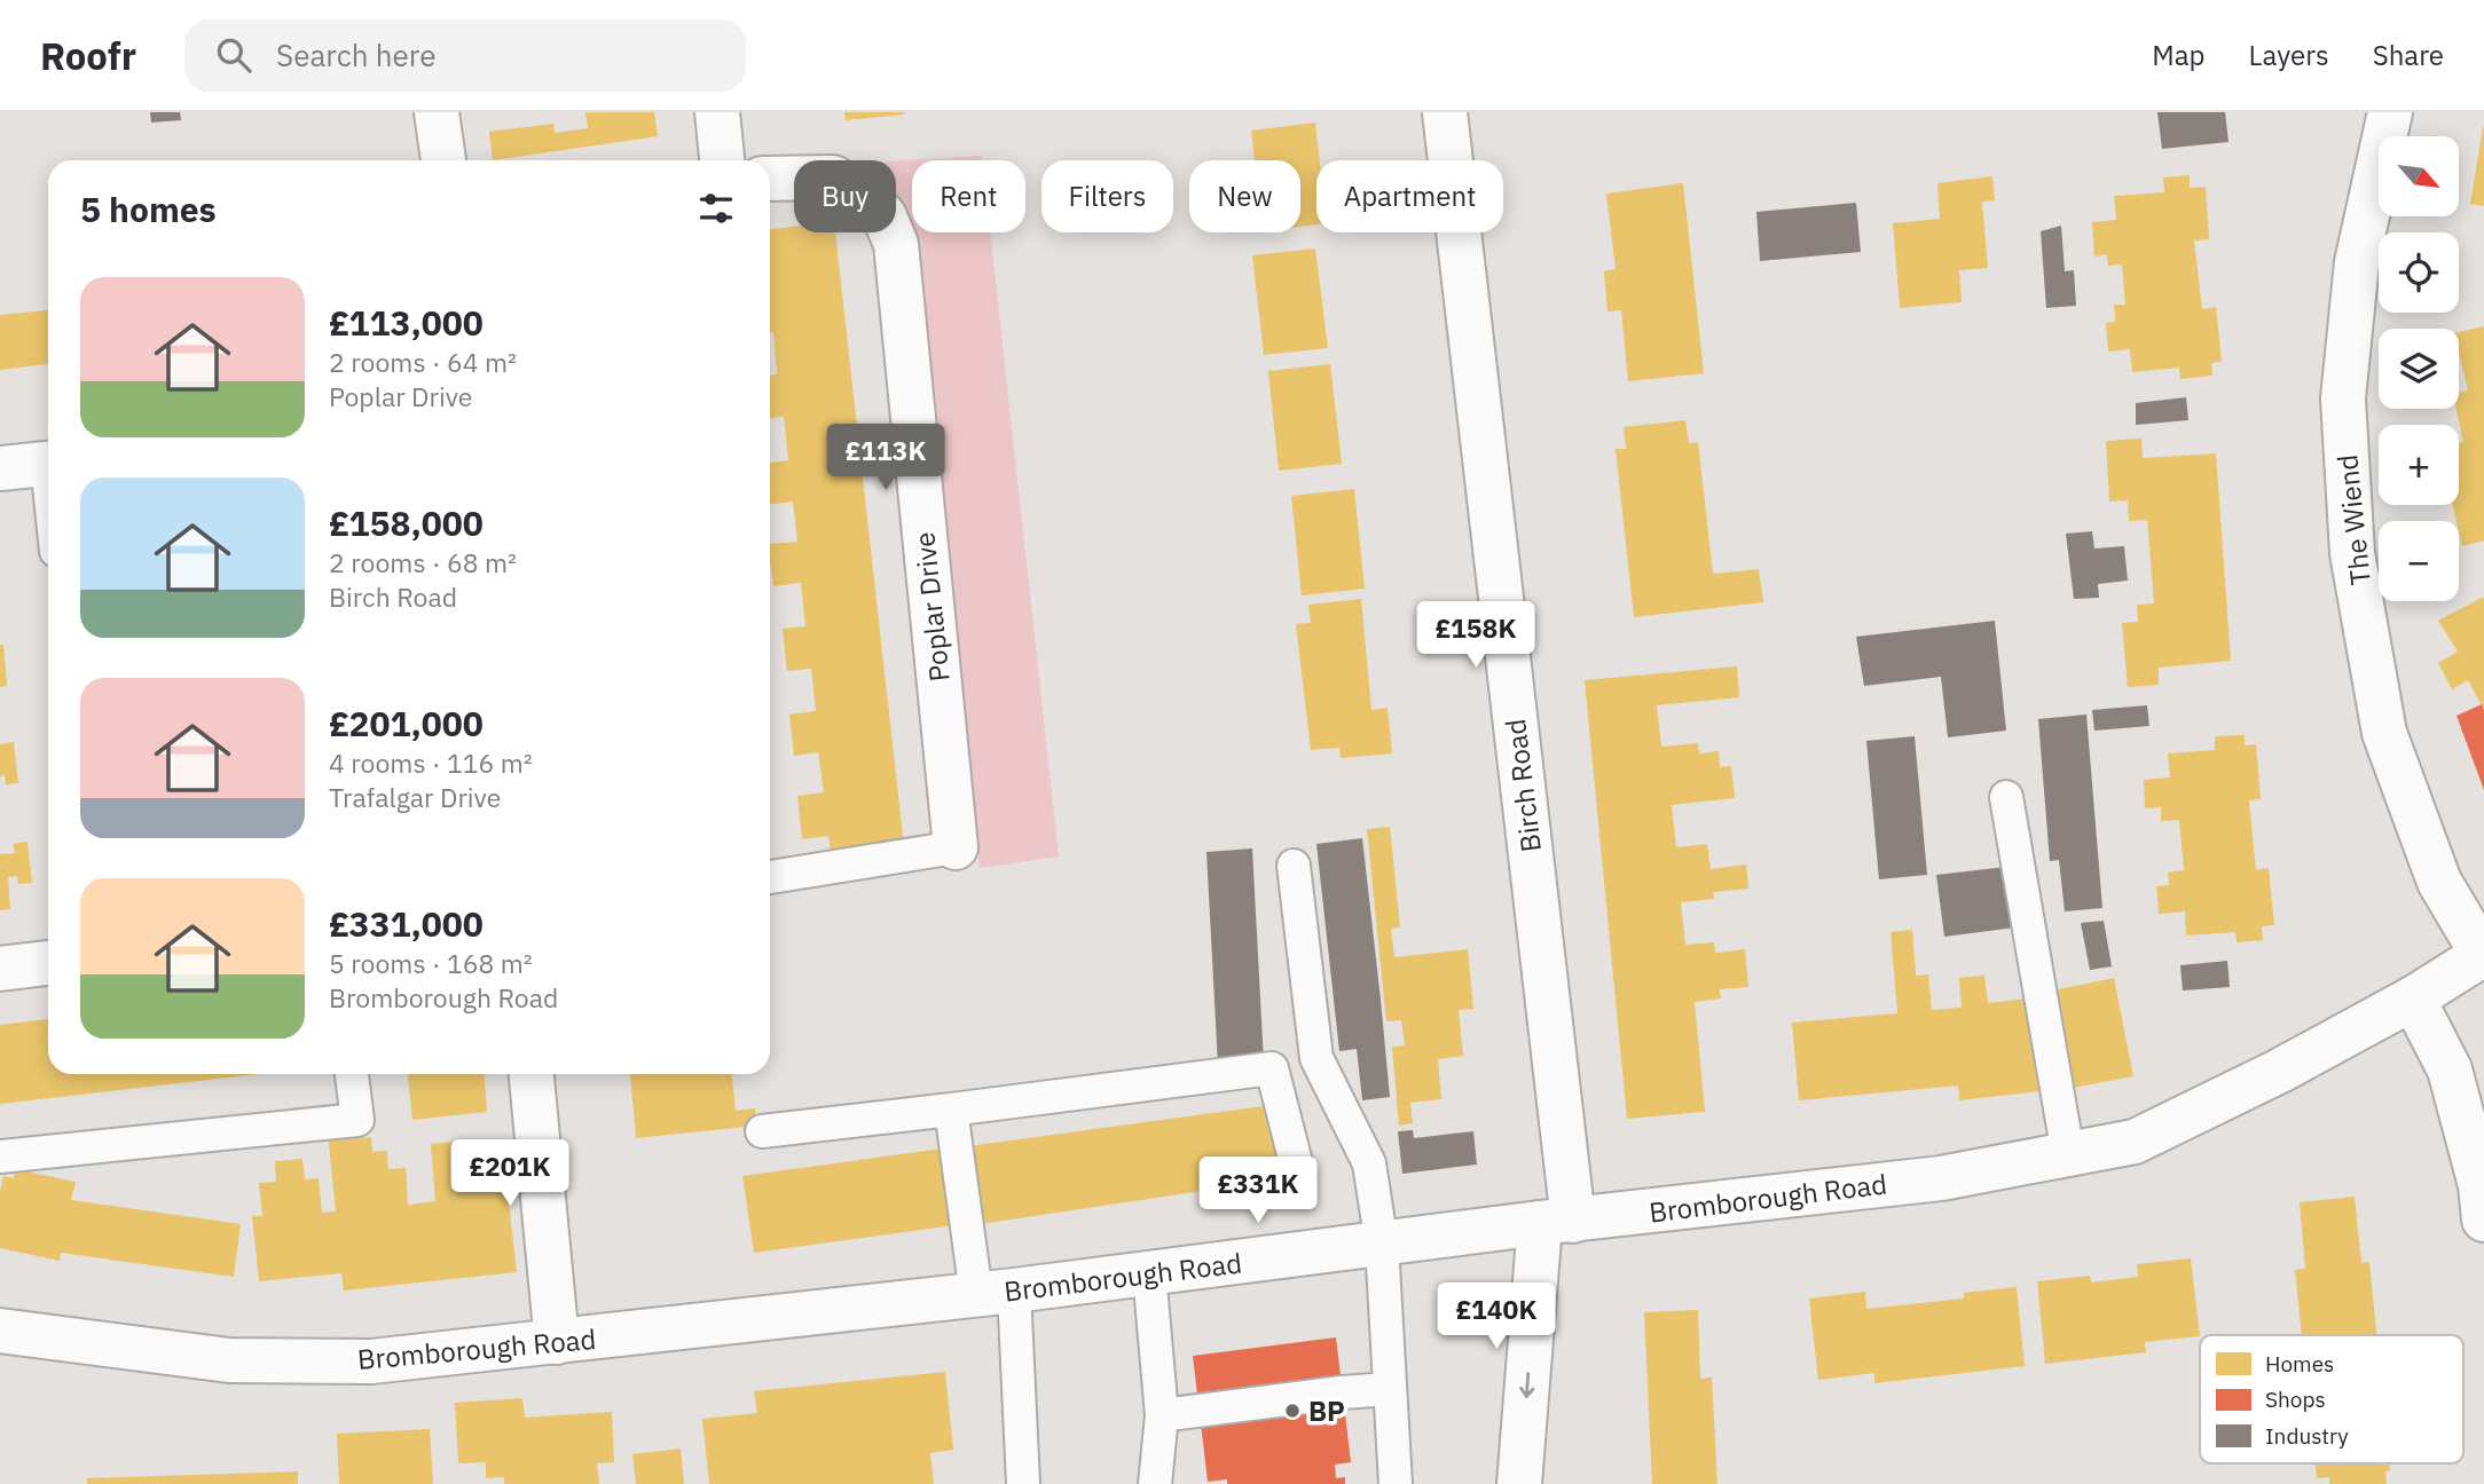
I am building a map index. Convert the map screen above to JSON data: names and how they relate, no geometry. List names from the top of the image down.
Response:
{
  "streets": {
    "street": [
      "The Wiend",
      "Poplar Drive",
      "Birch Road",
      "Bromborough Road"
    ]
  },
  "crossings": [
    ["The Wiend", "Bromborough Road"],
    ["Birch Road", "Bromborough Road"]
  ],
  "places": ["BP"],
  "legend": ["Homes", "Shops", "Industry"],
  "north": "bottom right",
  "page": {
    "header": "Roofr",
    "search": "Search here",
    "nav": ["Map", "Layers", "Share"],
    "map_buttons": ["+", "−"],
    "chip": [
      "Buy",
      "Rent",
      "Filters",
      "New",
      "Apartment"
    ],
    "heading": "5 homes",
    "list": [
      {
        "name": "£113,000",
        "note": "2 rooms · 64 m² · Poplar Drive"
      },
      {
        "name": "£158,000",
        "note": "2 rooms · 68 m² · Birch Road"
      },
      {
        "name": "£201,000",
        "note": "4 rooms · 116 m² · Trafalgar Drive"
      },
      {
        "name": "£331,000",
        "note": "5 rooms · 168 m² · Bromborough Road"
      }
    ],
    "price": [
      "£113K",
      "£158K",
      "£201K",
      "£331K",
      "£140K"
    ]
  }
}
